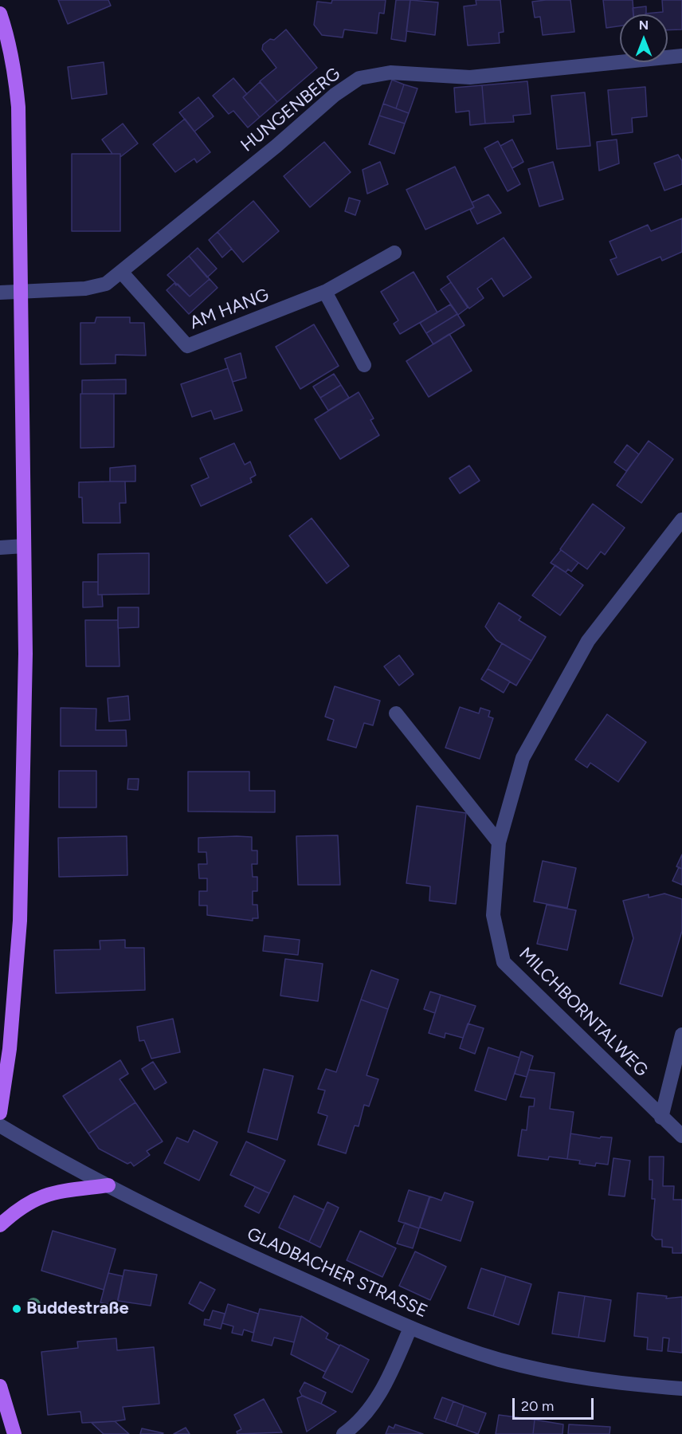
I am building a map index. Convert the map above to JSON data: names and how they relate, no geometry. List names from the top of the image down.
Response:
{
  "streets": {
    "street": [
      "HUNGENBERG",
      "AM HANG",
      "MILCHBORNTALWEG",
      "GLADBACHER STRASSE"
    ]
  },
  "crossings": [
    ["HUNGENBERG", "AM HANG"]
  ],
  "places": ["Buddestraße"],
  "scale_bar": "20 m",
  "north": "top"
}
